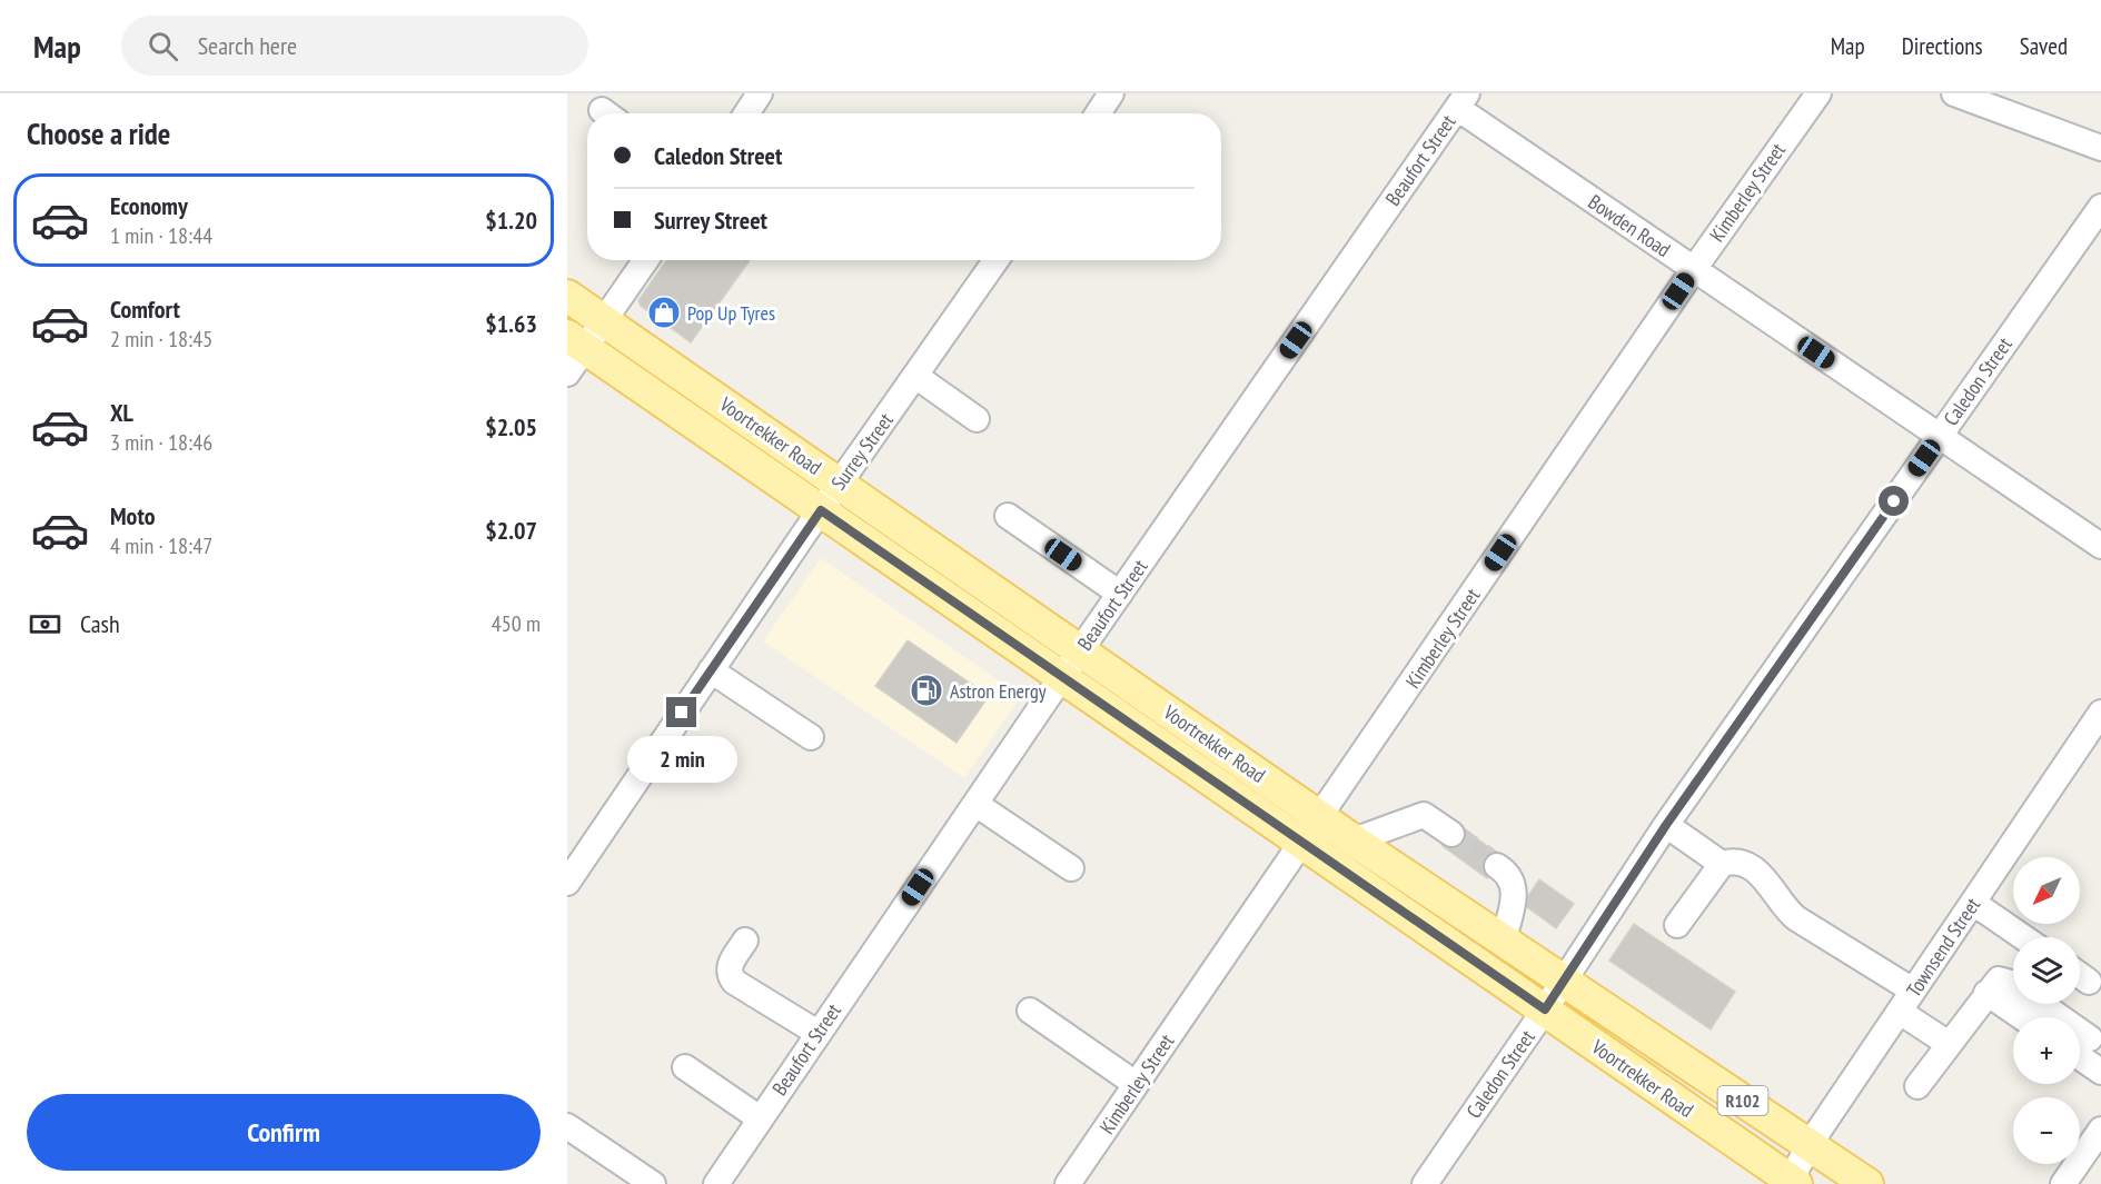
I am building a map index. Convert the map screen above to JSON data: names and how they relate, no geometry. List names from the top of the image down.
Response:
{
  "streets": {
    "main road": ["Voortrekker Road", "R102"],
    "street": [
      "Beaufort Street",
      "Kimberley Street",
      "Bowden Road",
      "Caledon Street",
      "Surrey Street",
      "Townsend Street"
    ]
  },
  "crossings": [
    ["Beaufort Street", "Bowden Road"],
    ["Beaufort Street", "Voortrekker Road"],
    ["Kimberley Street", "Bowden Road"],
    ["Kimberley Street", "Voortrekker Road"],
    ["Bowden Road", "Caledon Street"],
    ["Caledon Street", "Voortrekker Road"],
    ["Voortrekker Road", "Surrey Street"],
    ["Voortrekker Road", "Townsend Street"]
  ],
  "places": {
    "shop": ["Pop Up Tyres"],
    "fuel station": ["Astron Energy"]
  },
  "north": "bottom left",
  "page": {
    "header": "Map",
    "search": "Search here",
    "nav": ["Map", "Directions", "Saved"],
    "heading": "Choose a ride",
    "banner": ["Caledon Street", "Surrey Street"],
    "list": [
      {
        "name": "Economy",
        "note": "1 min · 18:44",
        "value": "$1.20"
      },
      {
        "name": "Comfort",
        "note": "2 min · 18:45",
        "value": "$1.63"
      },
      {
        "name": "XL",
        "note": "3 min · 18:46",
        "value": "$2.05"
      },
      {
        "name": "Moto",
        "note": "4 min · 18:47",
        "value": "$2.07"
      }
    ],
    "pay": ["Cash", "450 m"],
    "bubble": "2 min",
    "map_buttons": ["+", "−"],
    "buttons": "Confirm"
  }
}
